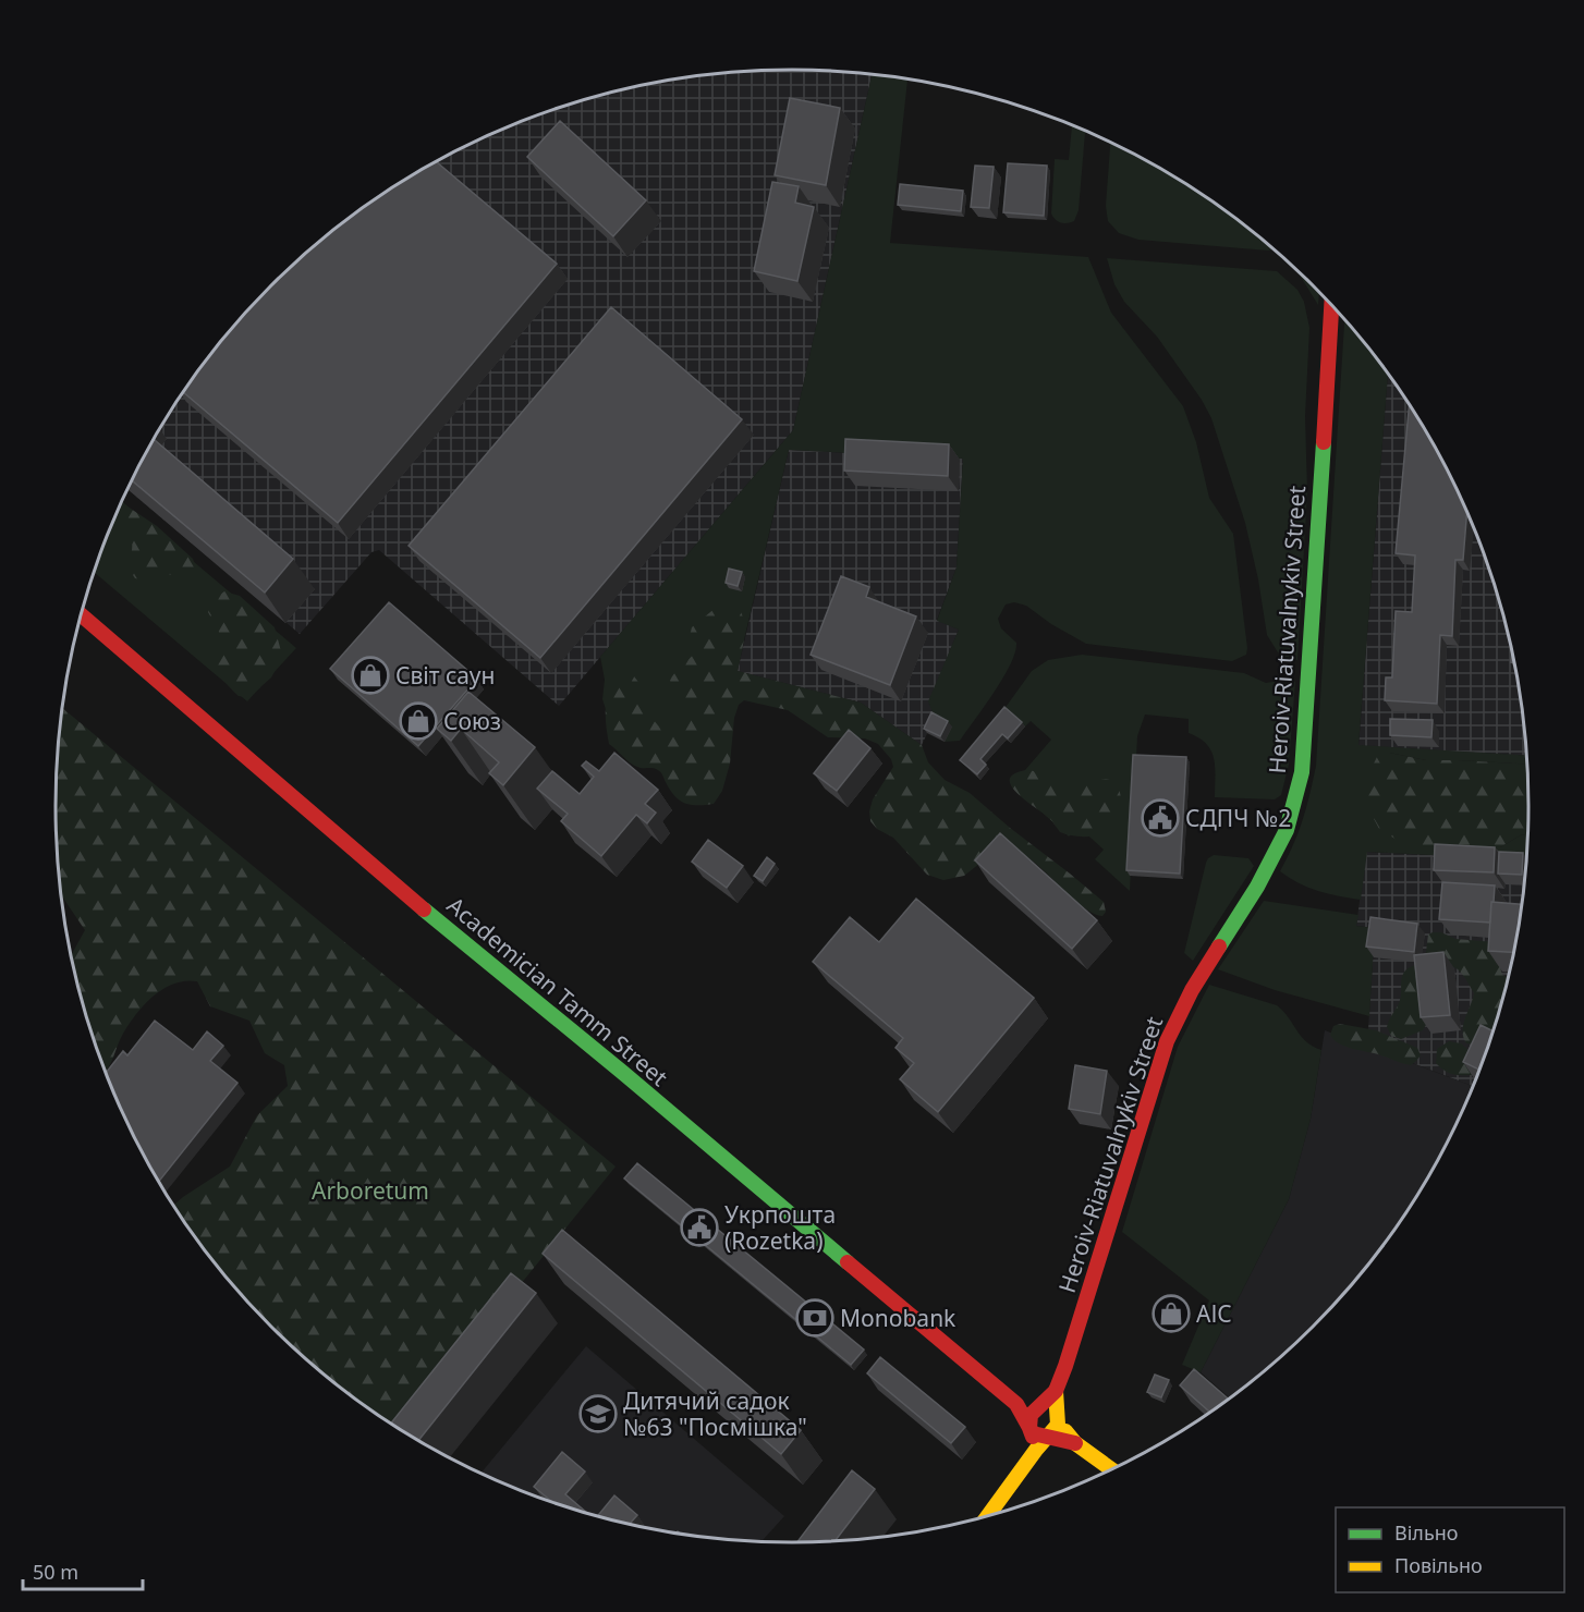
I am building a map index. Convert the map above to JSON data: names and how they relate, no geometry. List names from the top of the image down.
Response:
{
  "streets": {
    "main road": ["Heroiv-Riatuvalnykiv Street", "Academician Tamm Street"]
  },
  "crossings": [
    ["Heroiv-Riatuvalnykiv Street", "Academician Tamm Street"]
  ],
  "parks": ["Arboretum"],
  "places": {
    "shop": ["Світ саун", "Союз", "АІС"],
    "public building": ["СДПЧ №2", "Укрпошта (Rozetka)"],
    "bank": ["Monobank"],
    "school or university": ["Дитячий садок №63 \"Посмішка\""]
  },
  "legend": ["Вільно", "Повільно"],
  "scale_bar": "50 m"
}
